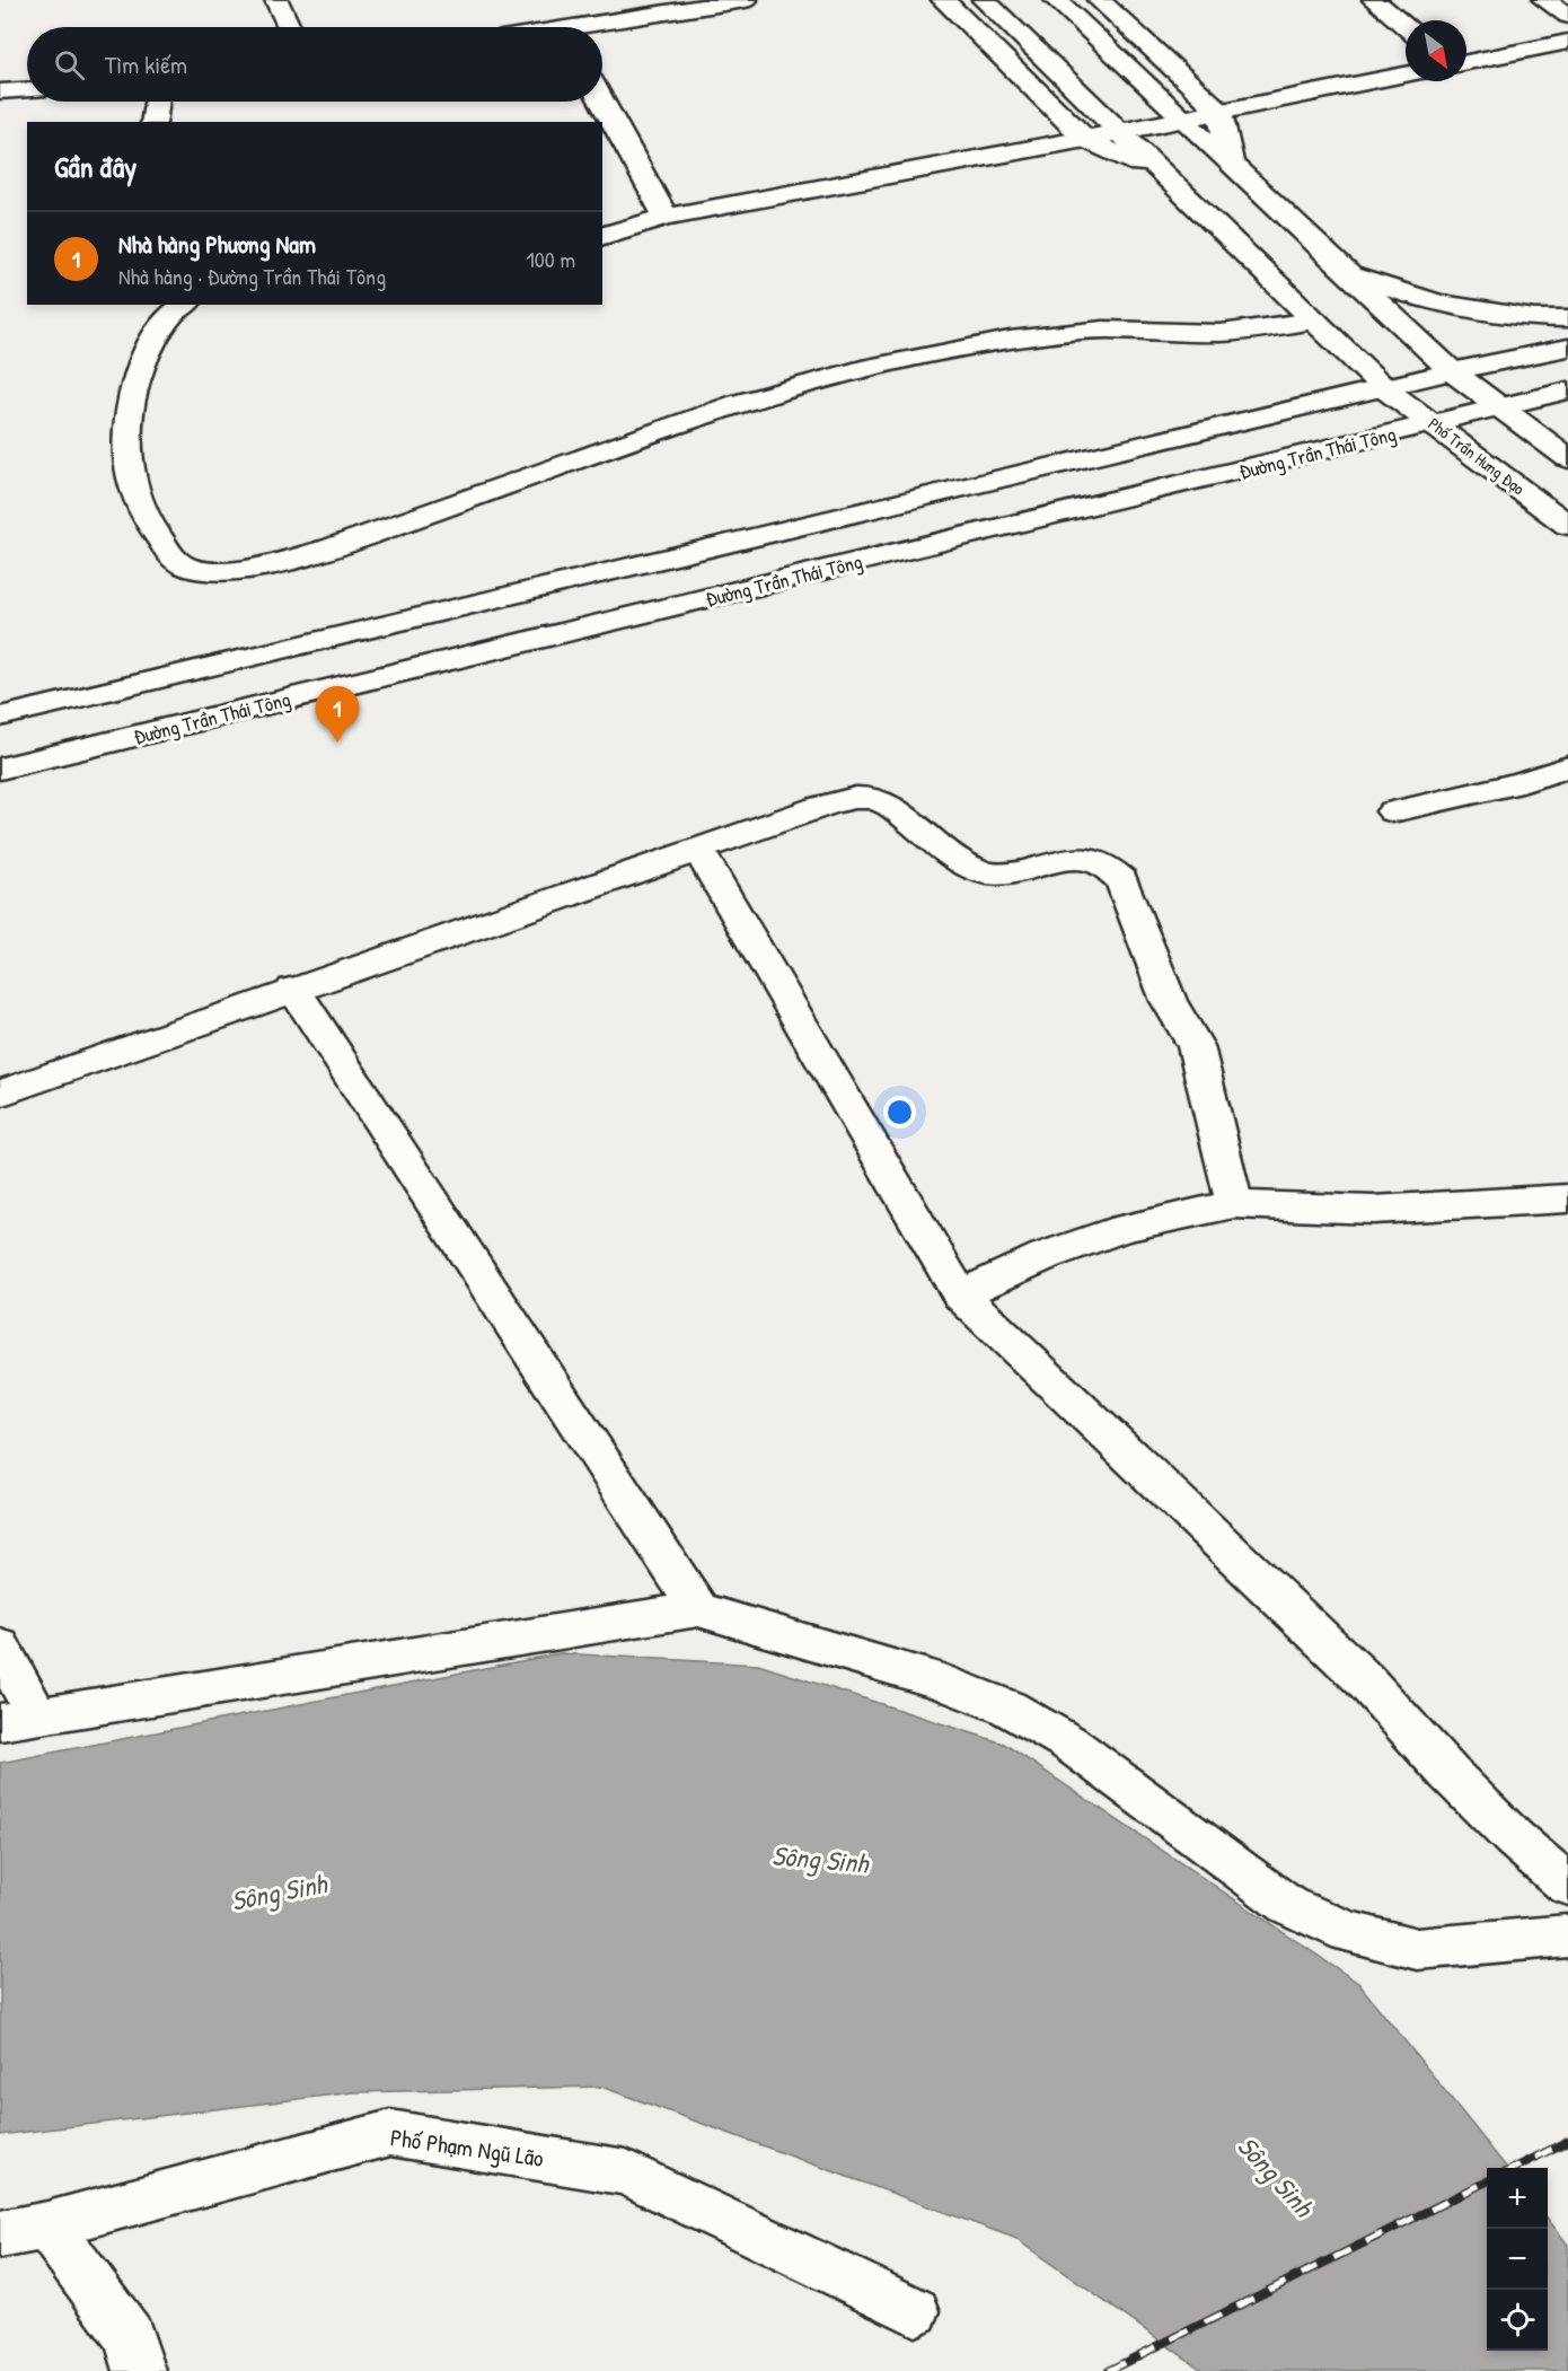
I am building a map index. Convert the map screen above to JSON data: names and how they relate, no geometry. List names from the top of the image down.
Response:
{
  "streets": {
    "main road": ["Đường Trần Thái Tông", "Phố Trần Hưng Đạo", "Phố Phạm Ngũ Lão"]
  },
  "crossings": [
    ["Đường Trần Thái Tông", "Phố Trần Hưng Đạo"]
  ],
  "water": ["Sông Sinh"],
  "north": "bottom right",
  "page": {
    "search": "Tìm kiếm",
    "heading": "Gần đây",
    "list": [
      {
        "mark": "1",
        "name": "Nhà hàng Phương Nam",
        "note": "Nhà hàng · Đường Trần Thái Tông",
        "value": "100 m"
      }
    ],
    "pins": "1",
    "map_buttons": ["+", "−"]
  }
}
